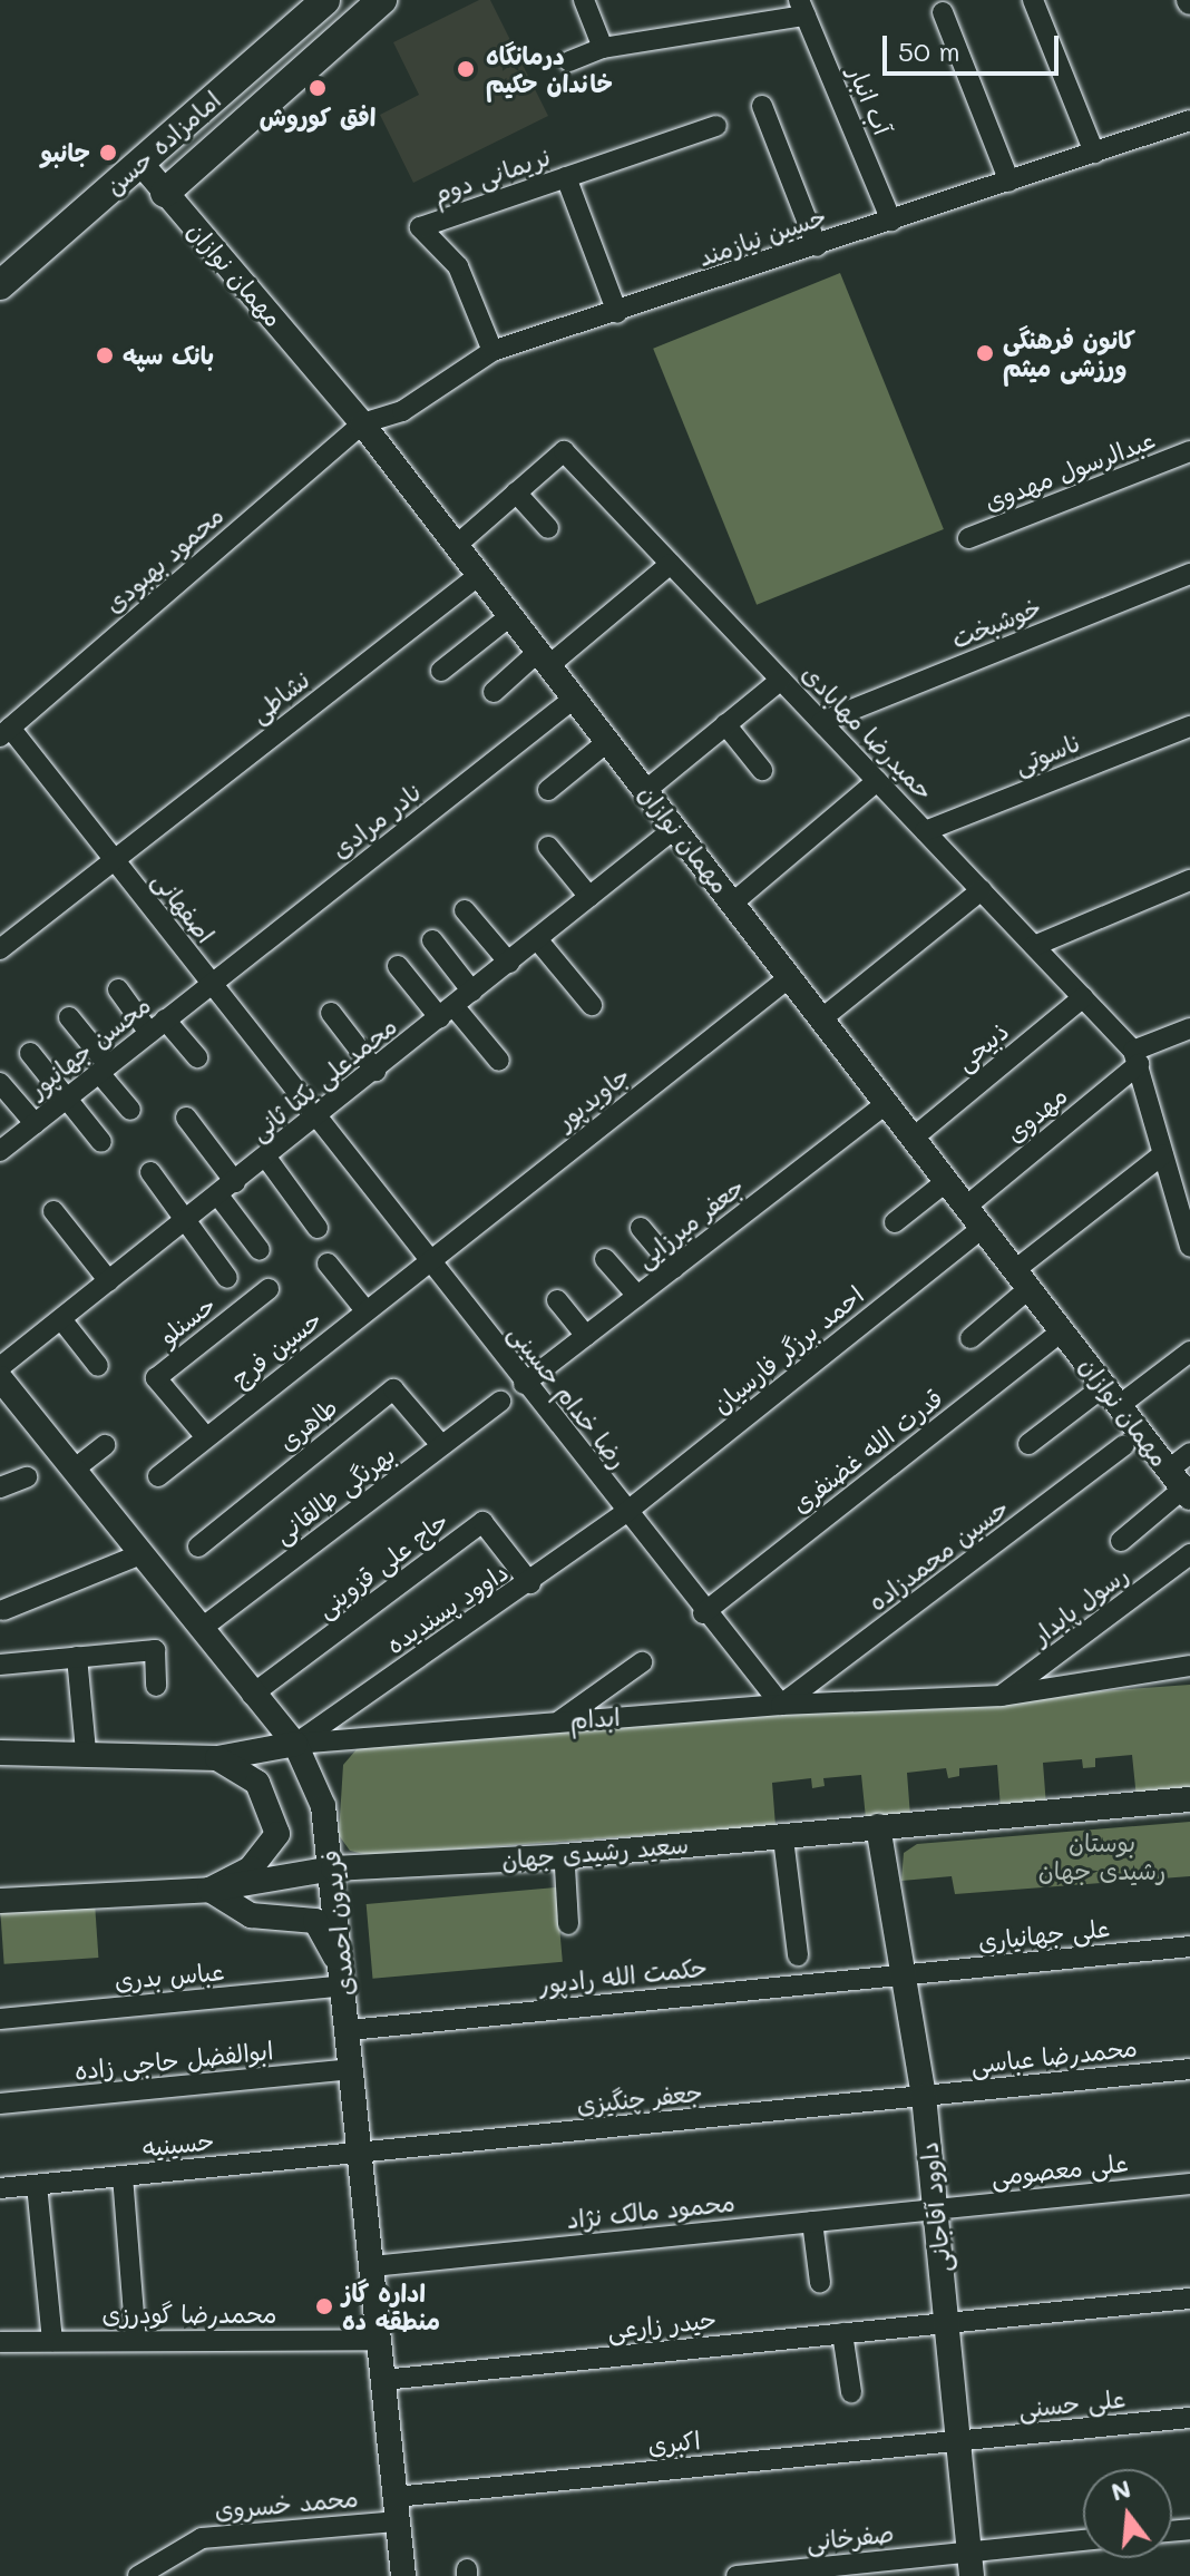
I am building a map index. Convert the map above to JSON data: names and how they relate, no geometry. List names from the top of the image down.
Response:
{
  "streets": {
    "main road": ["امامزاده حسن"],
    "street": [
      "آب انبار",
      "نریمانی دوم",
      "حسین نیازمند",
      "مهمان نوازان",
      "عبدالرسول مهدوی",
      "محمود بهبودی",
      "خوشبخت",
      "نشاطی",
      "حمیدرضا مهابادی",
      "ناسوتی",
      "نادر مرادی",
      "اصفهانی",
      "محسن جهانپور",
      "ذبیحی",
      "محمدعلی یکتا ثانی",
      "جاویدپور",
      "مهدوی",
      "جعفر میرزایی",
      "حسنلو",
      "حسین فرج",
      "احمد برزگر فارسیان",
      "رضا خدام حسینی",
      "طاهری",
      "قدرت الله غضنفری",
      "بهرنگی طالقانی",
      "حسین محمدزاده",
      "حاج علی قزوینی",
      "رسول پایدار",
      "داوود پسندیده",
      "ابدام",
      "سعید رشیدی جهان",
      "فریدون احمدی",
      "علی جهانیاری",
      "عباس بدری",
      "حکمت الله رادپور",
      "محمدرضا عباسی",
      "ابوالفضل حاجی زاده",
      "جعفر چنگیزی",
      "حسینیه",
      "علی معصومی",
      "داوود آقاجانی",
      "محمود مالک نژاد",
      "محمدرضا گودرزی",
      "حیدر زارعی",
      "علی حسنی",
      "اکبری",
      "محمد خسروی",
      "صفرخانی"
    ]
  },
  "crossings": [
    ["آب انبار", "حسین نیازمند"],
    ["امامزاده حسن", "مهمان نوازان"],
    ["نریمانی دوم", "حسین نیازمند"],
    ["حسین نیازمند", "مهمان نوازان"],
    ["حسین نیازمند", "محمود بهبودی"],
    ["مهمان نوازان", "محمود بهبودی"],
    ["مهمان نوازان", "نشاطی"],
    ["مهمان نوازان", "نادر مرادی"],
    ["مهمان نوازان", "ذبیحی"],
    ["مهمان نوازان", "محمدعلی یکتا ثانی"],
    ["مهمان نوازان", "جاویدپور"],
    ["مهمان نوازان", "مهدوی"],
    ["مهمان نوازان", "جعفر میرزایی"],
    ["مهمان نوازان", "احمد برزگر فارسیان"],
    ["مهمان نوازان", "قدرت الله غضنفری"],
    ["محمود بهبودی", "اصفهانی"],
    ["خوشبخت", "حمیدرضا مهابادی"],
    ["نشاطی", "اصفهانی"],
    ["حمیدرضا مهابادی", "ناسوتی"],
    ["حمیدرضا مهابادی", "ذبیحی"],
    ["حمیدرضا مهابادی", "مهدوی"],
    ["نادر مرادی", "اصفهانی"],
    ["نادر مرادی", "محسن جهانپور"],
    ["اصفهانی", "محسن جهانپور"],
    ["اصفهانی", "محمدعلی یکتا ثانی"],
    ["اصفهانی", "رضا خدام حسینی"],
    ["محمدعلی یکتا ثانی", "رضا خدام حسینی"],
    ["جاویدپور", "حسین فرج"],
    ["جاویدپور", "رضا خدام حسینی"],
    ["جعفر میرزایی", "رضا خدام حسینی"],
    ["حسنلو", "حسین فرج"],
    ["حسین فرج", "رضا خدام حسینی"],
    ["احمد برزگر فارسیان", "رضا خدام حسینی"],
    ["احمد برزگر فارسیان", "داوود پسندیده"],
    ["رضا خدام حسینی", "قدرت الله غضنفری"],
    ["رضا خدام حسینی", "حسین محمدزاده"],
    ["رضا خدام حسینی", "داوود پسندیده"],
    ["رضا خدام حسینی", "ابدام"],
    ["طاهری", "بهرنگی طالقانی"],
    ["بهرنگی طالقانی", "فریدون احمدی"],
    ["حسین محمدزاده", "ابدام"],
    ["حاج علی قزوینی", "داوود پسندیده"],
    ["حاج علی قزوینی", "فریدون احمدی"],
    ["رسول پایدار", "ابدام"],
    ["داوود پسندیده", "ابدام"],
    ["داوود پسندیده", "فریدون احمدی"],
    ["ابدام", "فریدون احمدی"],
    ["سعید رشیدی جهان", "فریدون احمدی"],
    ["سعید رشیدی جهان", "داوود آقاجانی"],
    ["فریدون احمدی", "عباس بدری"],
    ["فریدون احمدی", "حکمت الله رادپور"],
    ["فریدون احمدی", "ابوالفضل حاجی زاده"],
    ["فریدون احمدی", "جعفر چنگیزی"],
    ["فریدون احمدی", "حسینیه"],
    ["فریدون احمدی", "محمود مالک نژاد"],
    ["فریدون احمدی", "محمدرضا گودرزی"],
    ["فریدون احمدی", "حیدر زارعی"],
    ["فریدون احمدی", "اکبری"],
    ["فریدون احمدی", "محمد خسروی"],
    ["علی جهانیاری", "حکمت الله رادپور"],
    ["علی جهانیاری", "داوود آقاجانی"],
    ["حکمت الله رادپور", "داوود آقاجانی"],
    ["محمدرضا عباسی", "جعفر چنگیزی"],
    ["محمدرضا عباسی", "داوود آقاجانی"],
    ["جعفر چنگیزی", "حسینیه"],
    ["جعفر چنگیزی", "داوود آقاجانی"],
    ["علی معصومی", "داوود آقاجانی"],
    ["علی معصومی", "محمود مالک نژاد"],
    ["داوود آقاجانی", "محمود مالک نژاد"],
    ["داوود آقاجانی", "حیدر زارعی"],
    ["داوود آقاجانی", "علی حسنی"],
    ["داوود آقاجانی", "اکبری"],
    ["داوود آقاجانی", "صفرخانی"],
    ["علی حسنی", "اکبری"],
    ["اکبری", "محمد خسروی"]
  ],
  "parks": ["بوستان رشیدی جهان"],
  "places": [
    "درمانگاه خاندان حکیم",
    "افق کوروش",
    "جانبو",
    "کانون فرهنگی ورزشی میثم",
    "بانک سپه",
    "اداره گاز منطقه ده"
  ],
  "scale_bar": "50 m",
  "north": "top"
}
